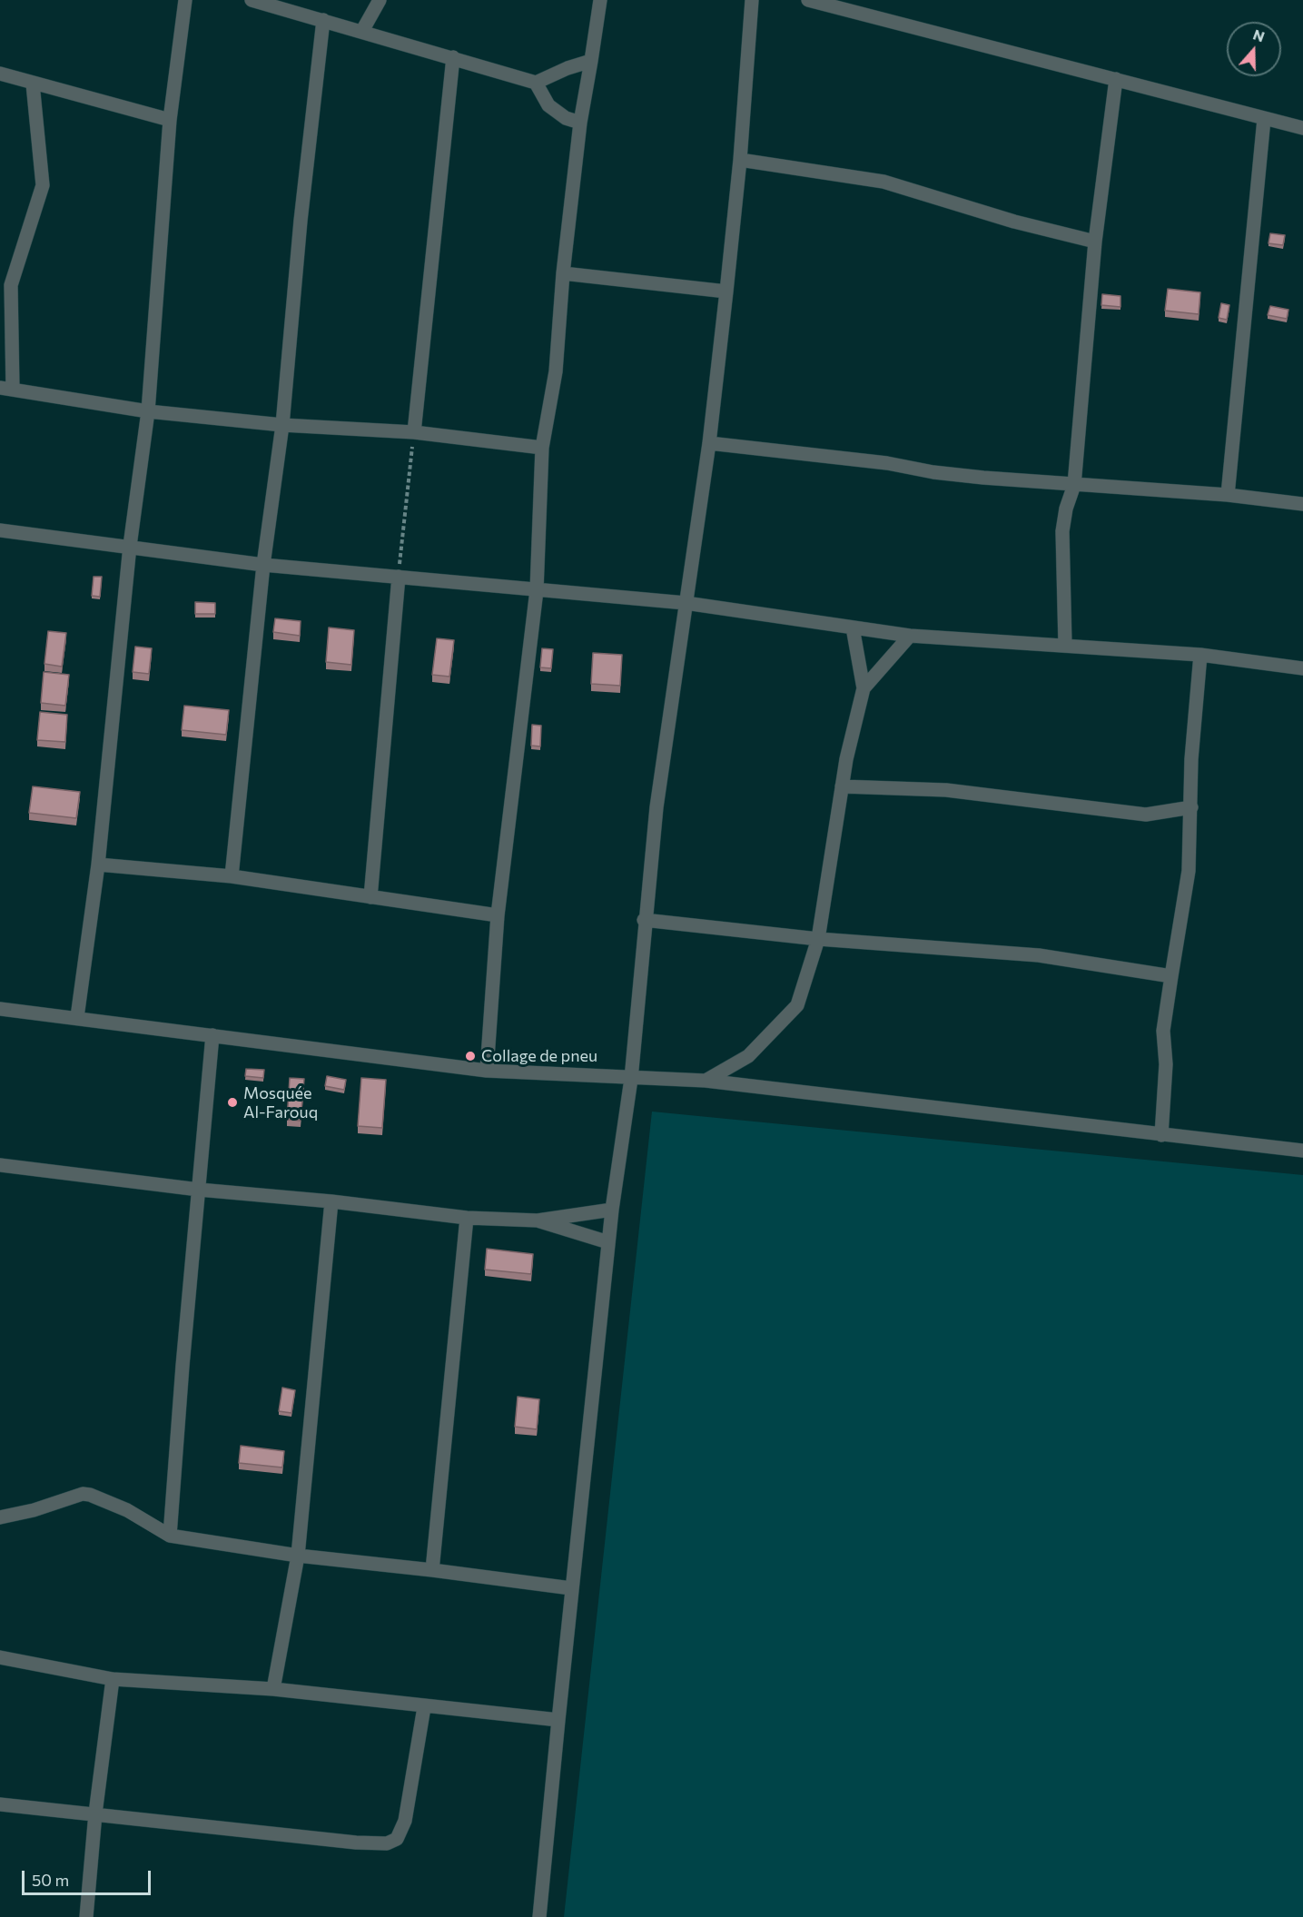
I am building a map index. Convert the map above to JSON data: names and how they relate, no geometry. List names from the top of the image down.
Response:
{
  "places": ["Collage de pneu", "Mosquée Al-Farouq"],
  "scale_bar": "50 m",
  "north": "top"
}
